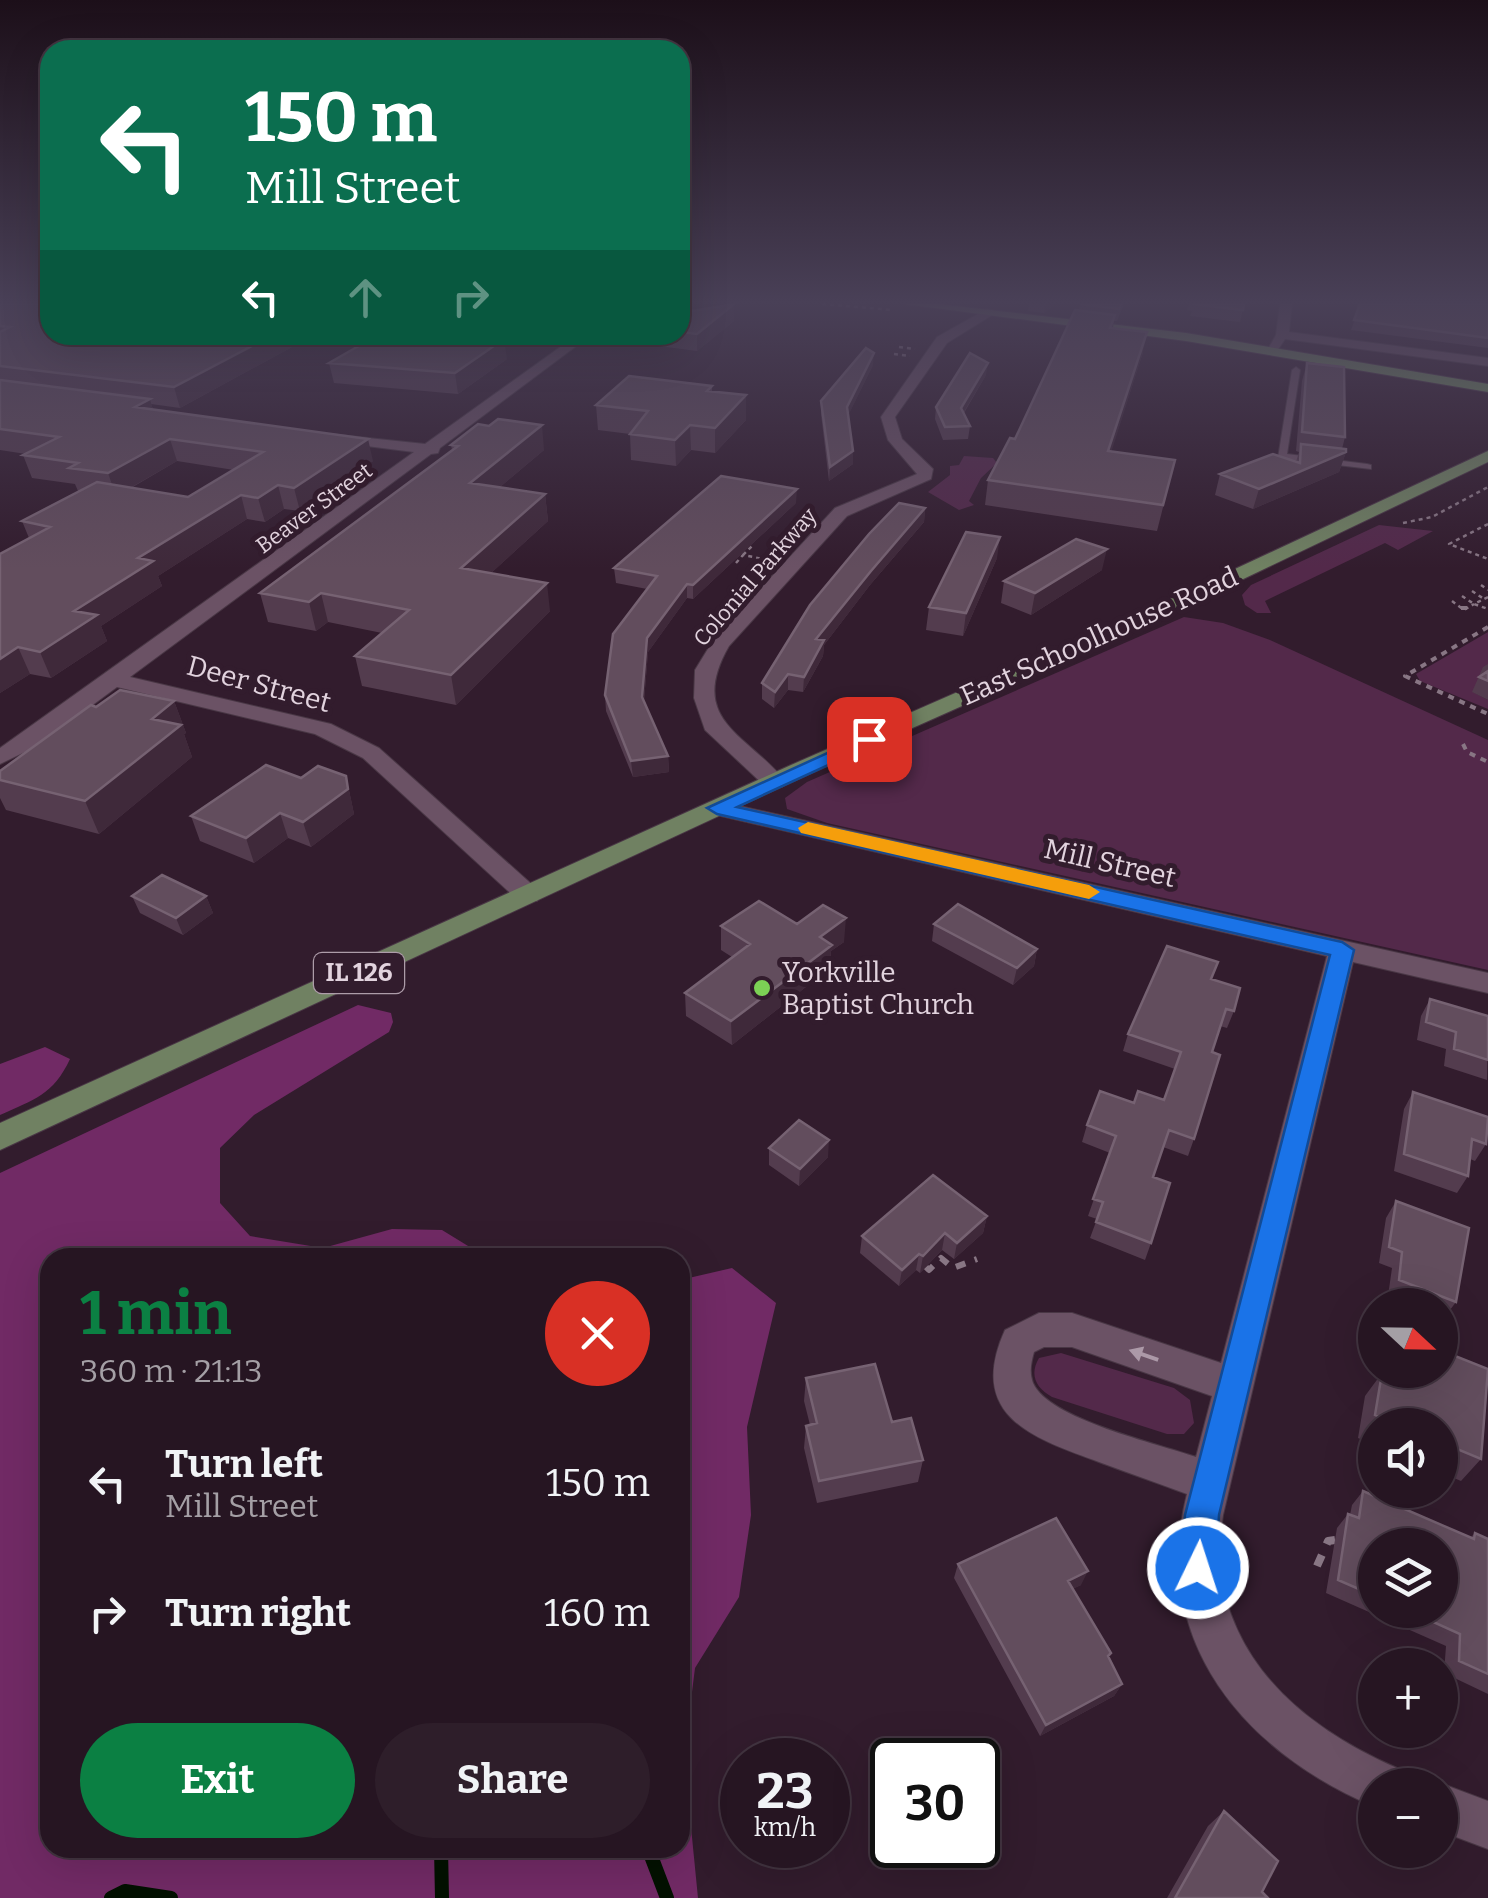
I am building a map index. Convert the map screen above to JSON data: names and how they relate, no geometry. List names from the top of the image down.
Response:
{
  "streets": {
    "main road": ["East Schoolhouse Road", "IL 126"],
    "street": [
      "Beaver Street",
      "Colonial Parkway",
      "Deer Street",
      "Mill Street"
    ]
  },
  "crossings": [
    ["Beaver Street", "Deer Street"],
    ["Colonial Parkway", "East Schoolhouse Road"],
    ["East Schoolhouse Road", "Deer Street"],
    ["East Schoolhouse Road", "Mill Street"]
  ],
  "places": ["Yorkville Baptist Church"],
  "north": "right",
  "page": {
    "turn": ["150 m", "Mill Street"],
    "heading": ["1 min", "360 m · 21:13"],
    "map_buttons": ["+", "−"],
    "list": [
      {
        "name": "Turn left",
        "note": "Mill Street",
        "value": "150 m"
      },
      {
        "name": "Turn right",
        "value": "160 m"
      }
    ],
    "buttons": ["Exit", "Share"],
    "speed": "23 km/h",
    "limit": "30"
  }
}
